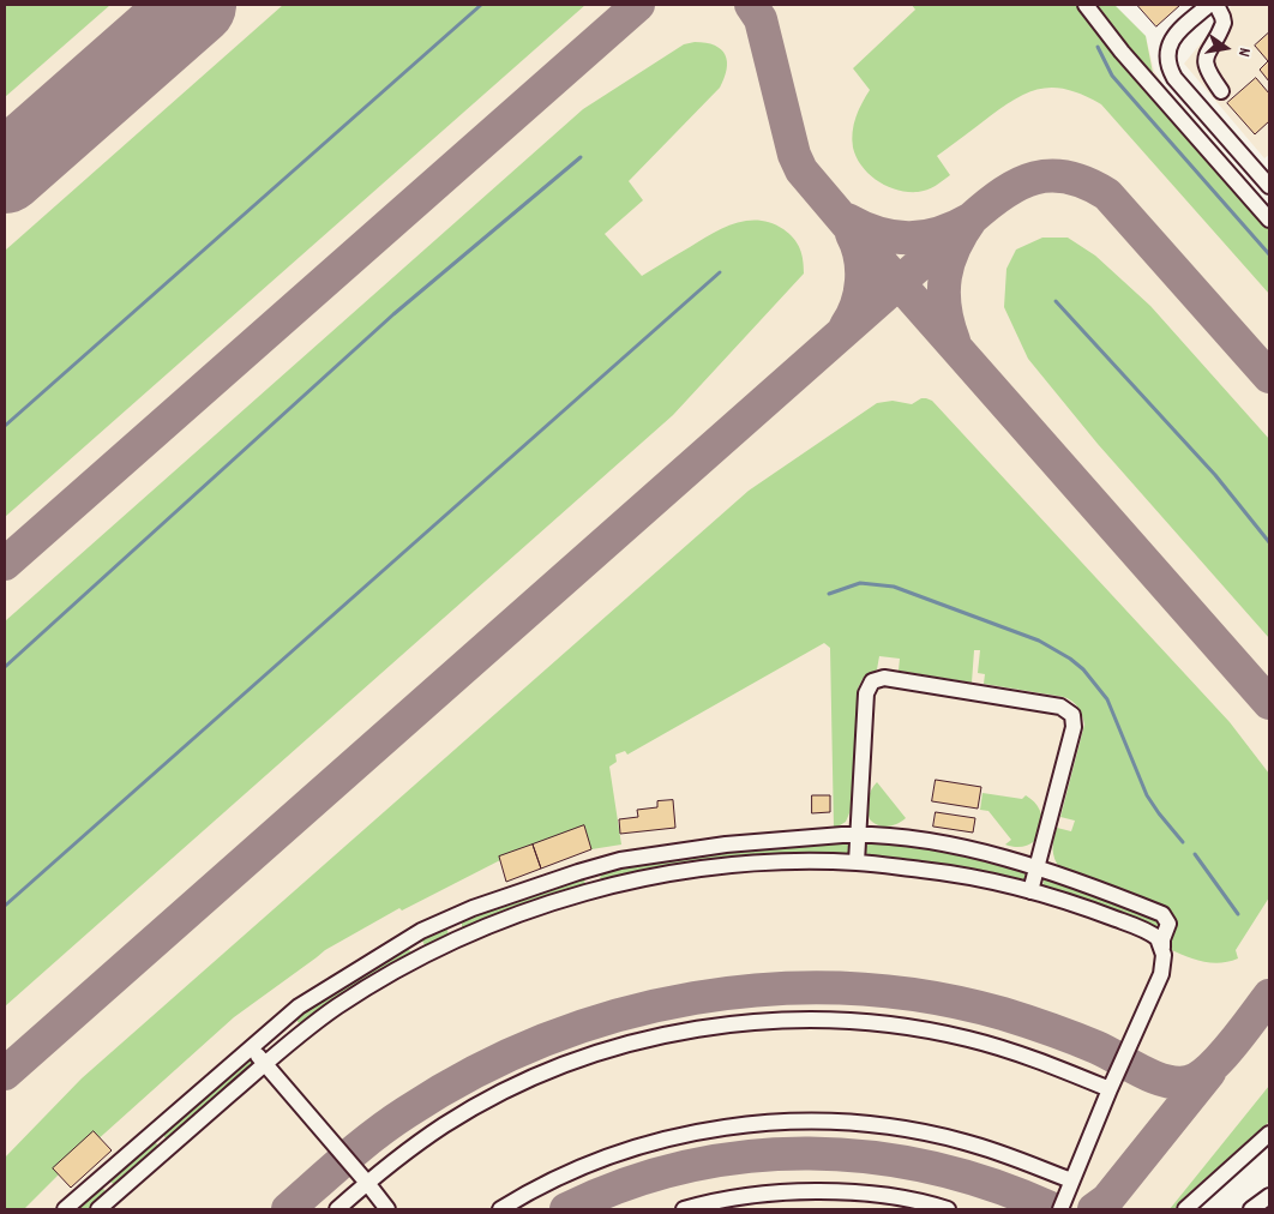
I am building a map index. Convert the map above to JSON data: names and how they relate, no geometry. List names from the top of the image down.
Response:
{
  "north": "right"
}
